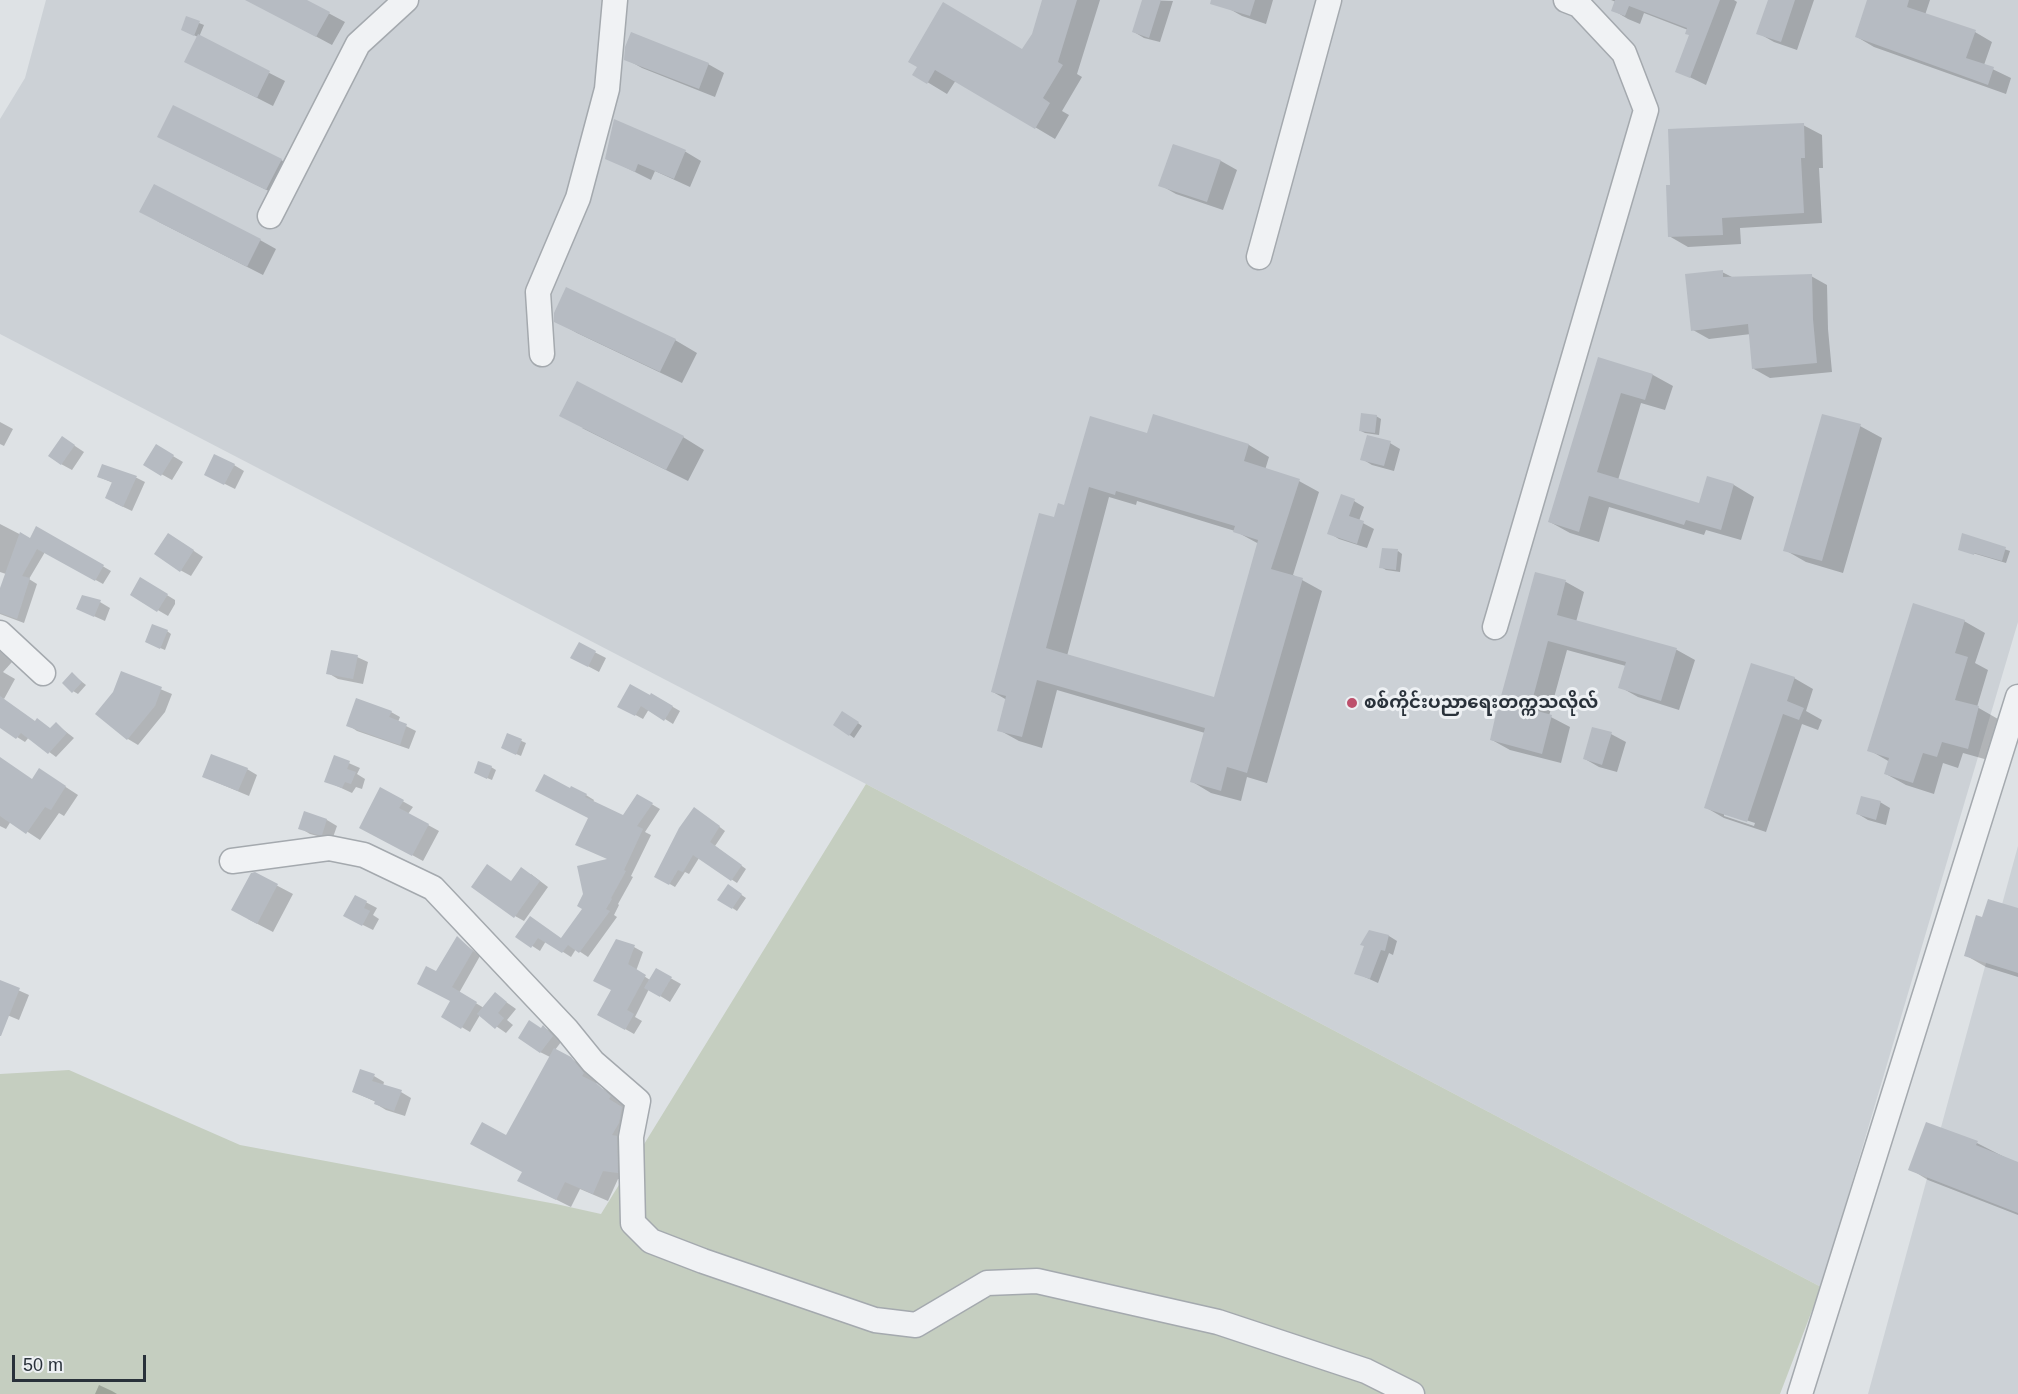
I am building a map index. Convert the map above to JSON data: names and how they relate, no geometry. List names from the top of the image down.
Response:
{
  "places": ["စစ်ကိုင်းပညာရေးတက္ကသလိုလ်"],
  "scale_bar": "50 m"
}
